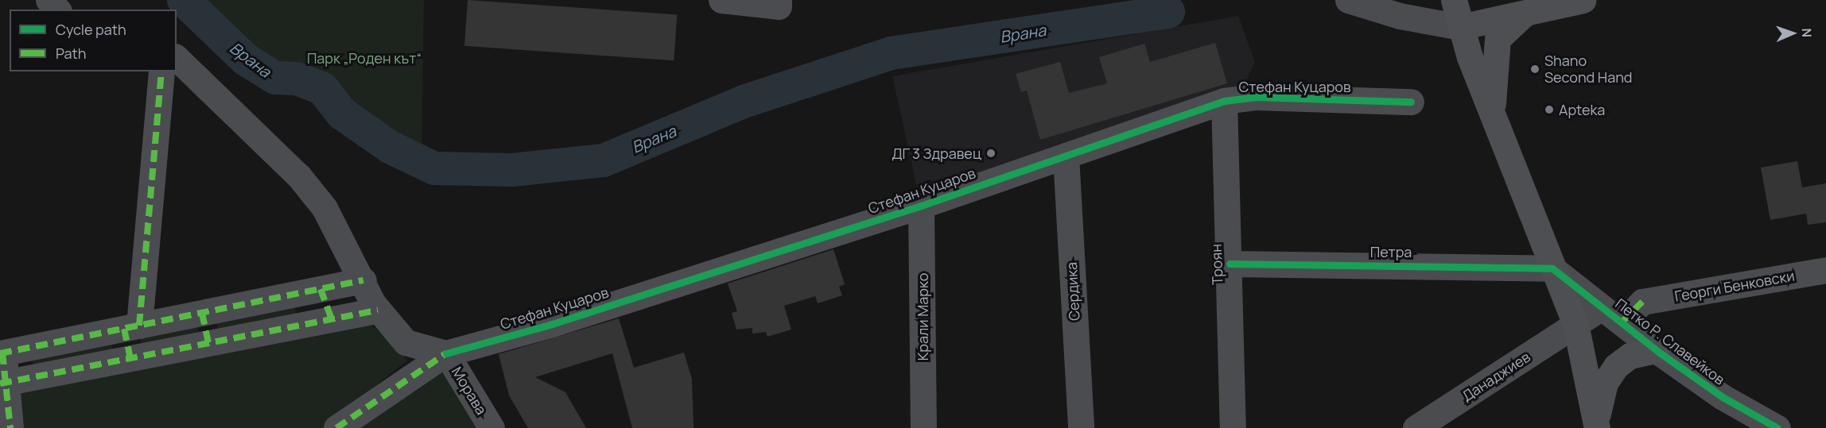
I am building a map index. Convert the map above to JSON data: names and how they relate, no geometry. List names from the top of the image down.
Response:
{
  "streets": {
    "street": [
      "Стефан Куцаров",
      "Петра",
      "Троян",
      "Георги Бенковски",
      "Сердика",
      "Крали Марко",
      "Петко Р. Славейков",
      "Данаджиев",
      "Морава"
    ]
  },
  "crossings": [
    ["Стефан Куцаров", "Троян"],
    ["Стефан Куцаров", "Сердика"],
    ["Стефан Куцаров", "Крали Марко"],
    ["Стефан Куцаров", "Морава"],
    ["Петра", "Троян"],
    ["Петра", "Петко Р. Славейков"],
    ["Георги Бенковски", "Петко Р. Славейков"],
    ["Петко Р. Славейков", "Данаджиев"]
  ],
  "water": ["Врана"],
  "parks": ["Парк „Роден кът“"],
  "places": ["Shano Second Hand", "Apteka", "ДГ 3 Здравец"],
  "legend": ["Cycle path", "Path"],
  "north": "right"
}
